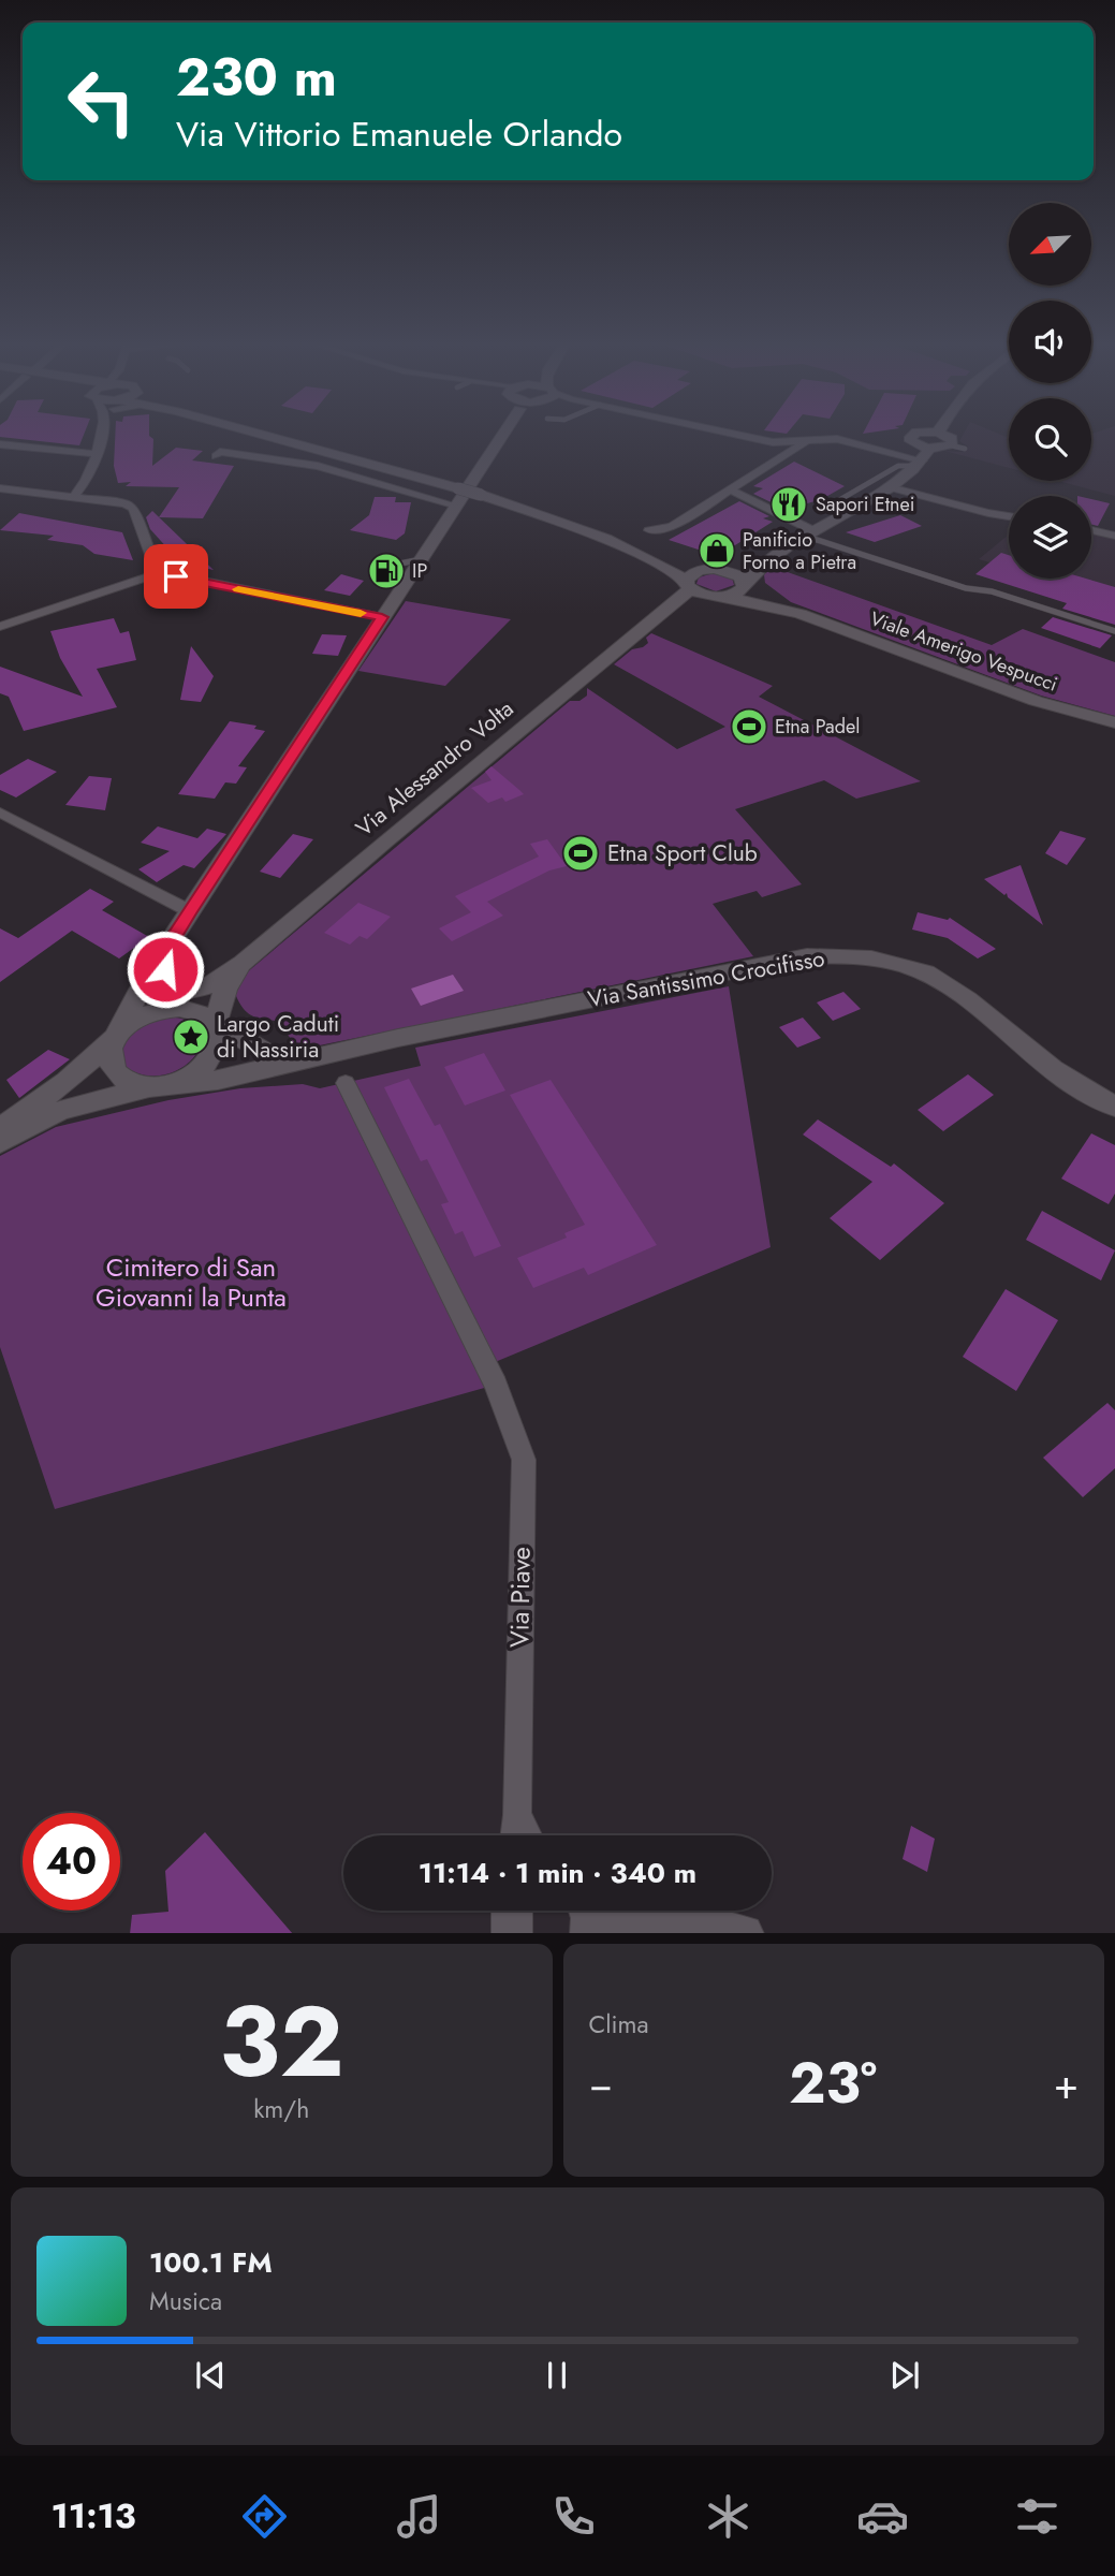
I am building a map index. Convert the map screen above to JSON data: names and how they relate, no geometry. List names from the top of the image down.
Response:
{
  "streets": {
    "street": [
      "Viale Amerigo Vespucci",
      "Via Alessandro Volta",
      "Via Santissimo Crocifisso",
      "Via Piave"
    ]
  },
  "parks": ["Cimitero di San Giovanni la Punta"],
  "places": {
    "restaurant": ["Sapori Etnei"],
    "shop": ["Panificio Forno a Pietra"],
    "fuel station": ["IP"],
    "sports": ["Etna Padel", "Etna Sport Club"],
    "place": ["Largo Caduti di Nassiria"]
  },
  "north": "bottom left",
  "page": {
    "turn": ["230 m", "Via Vittorio Emanuele Orlando"],
    "limit": "40",
    "trip": "11:14 · 1 min · 340 m",
    "tile": [
      ["32", "km/h"],
      "Clima"
    ],
    "heat": ["−", "23°", "+"],
    "song": ["100.1 FM", "Musica"],
    "tabs": "11:13"
  }
}
